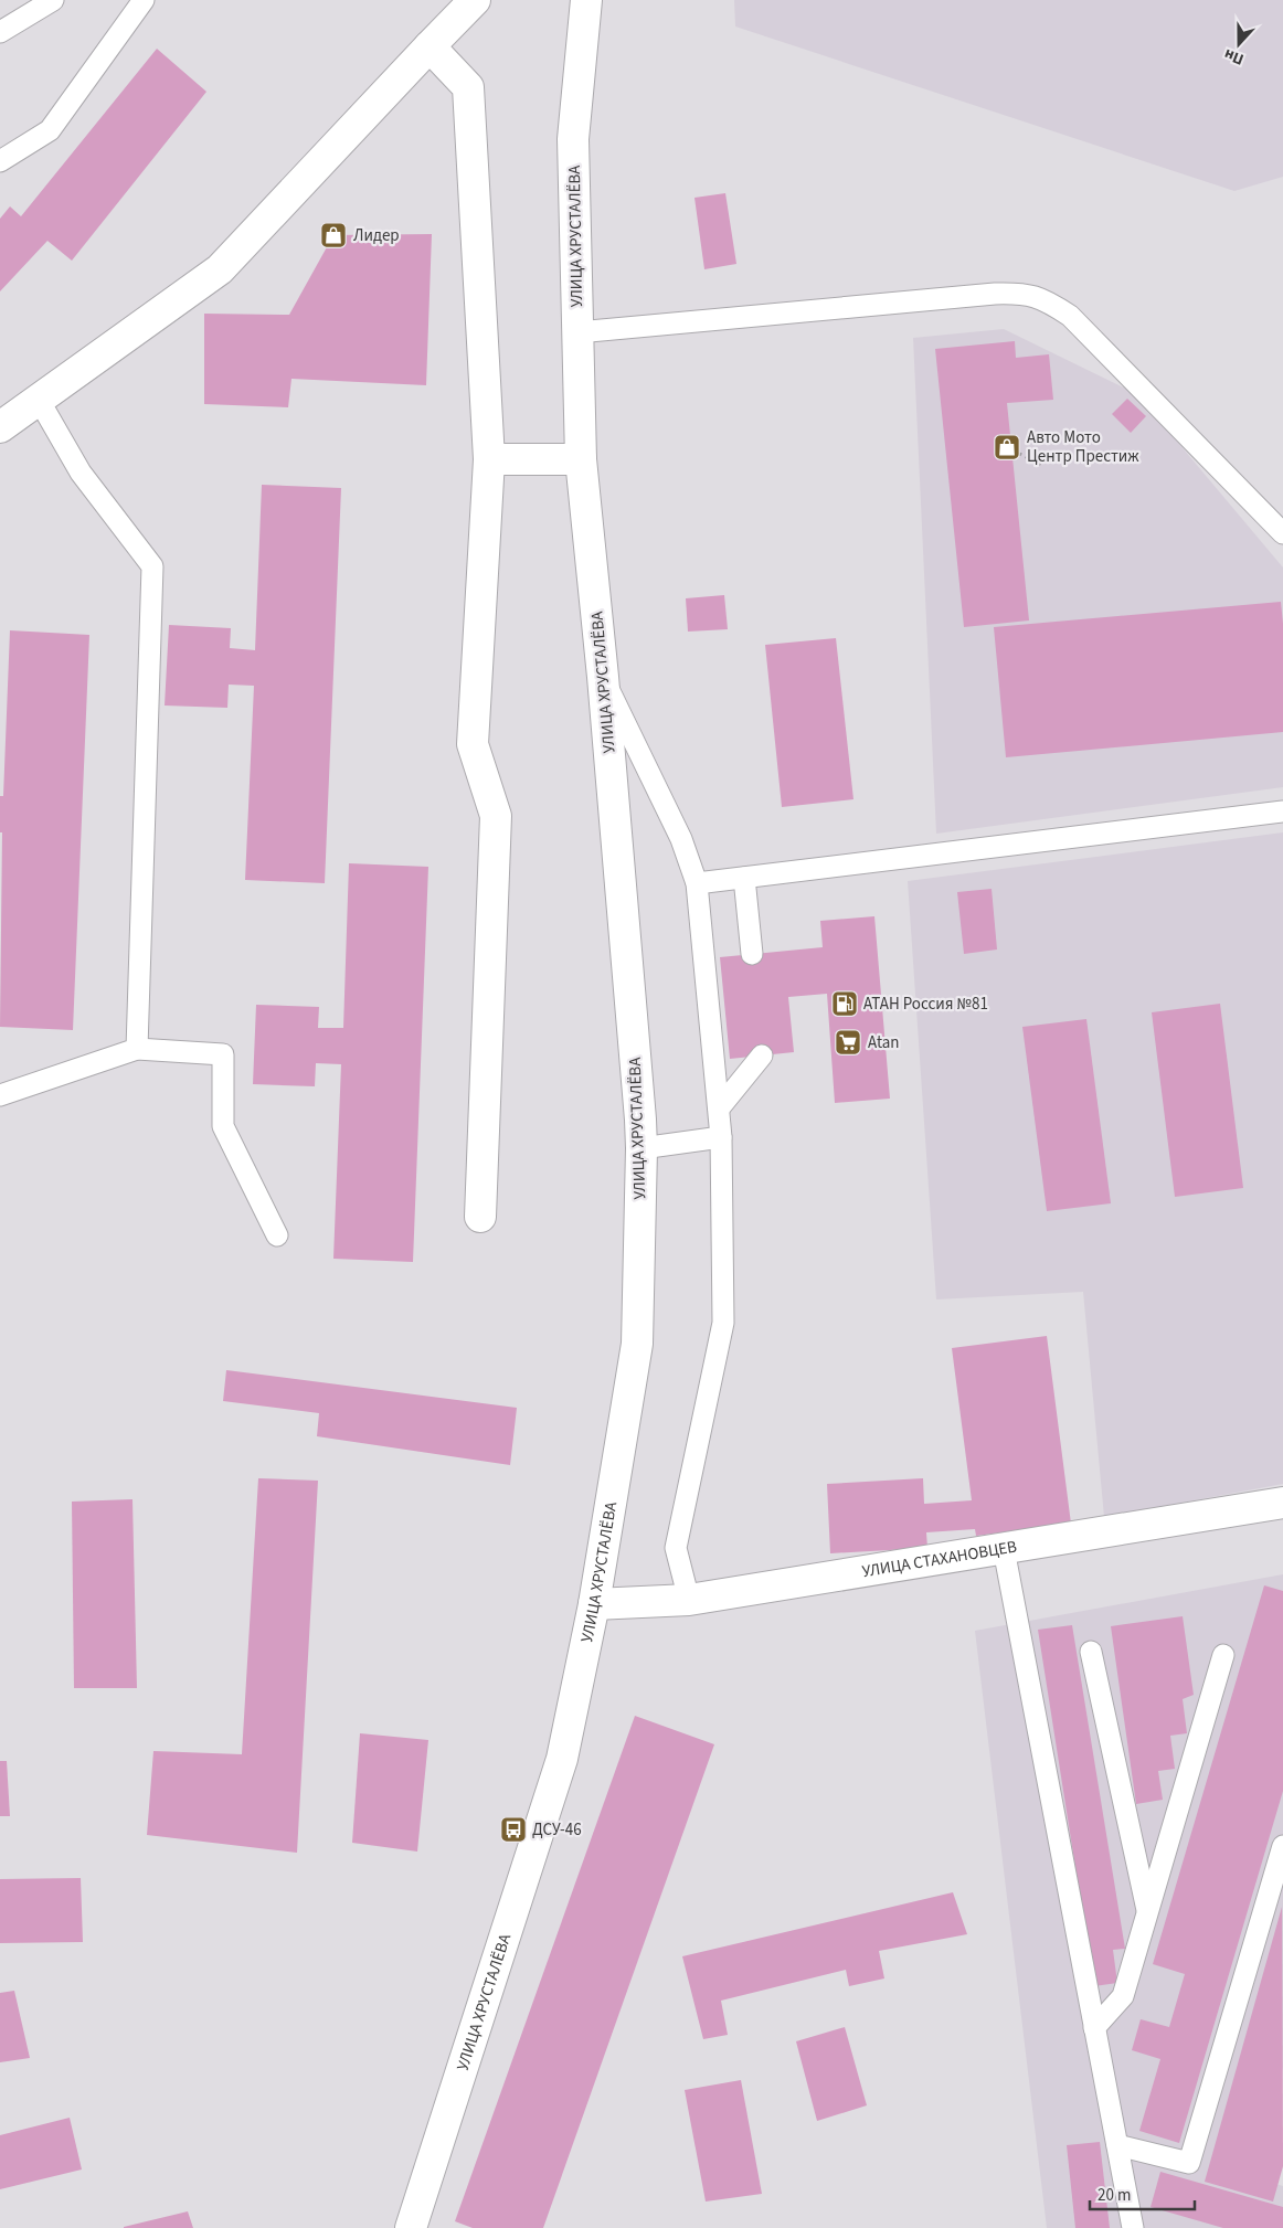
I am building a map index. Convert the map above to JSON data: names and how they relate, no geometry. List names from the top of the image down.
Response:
{
  "streets": {
    "main road": ["УЛИЦА ХРУСТАЛЁВА", "УЛИЦА СТАХАНОВЦЕВ"]
  },
  "crossings": [
    ["УЛИЦА ХРУСТАЛЁВА", "УЛИЦА СТАХАНОВЦЕВ"]
  ],
  "places": {
    "shop": ["Лидер", "Авто Мото Центр Престиж"],
    "fuel station": ["АТАН Россия №81"],
    "supermarket": ["Atan"],
    "bus stop": ["ДСУ-46"]
  },
  "scale_bar": "20 m",
  "north": "bottom"
}
